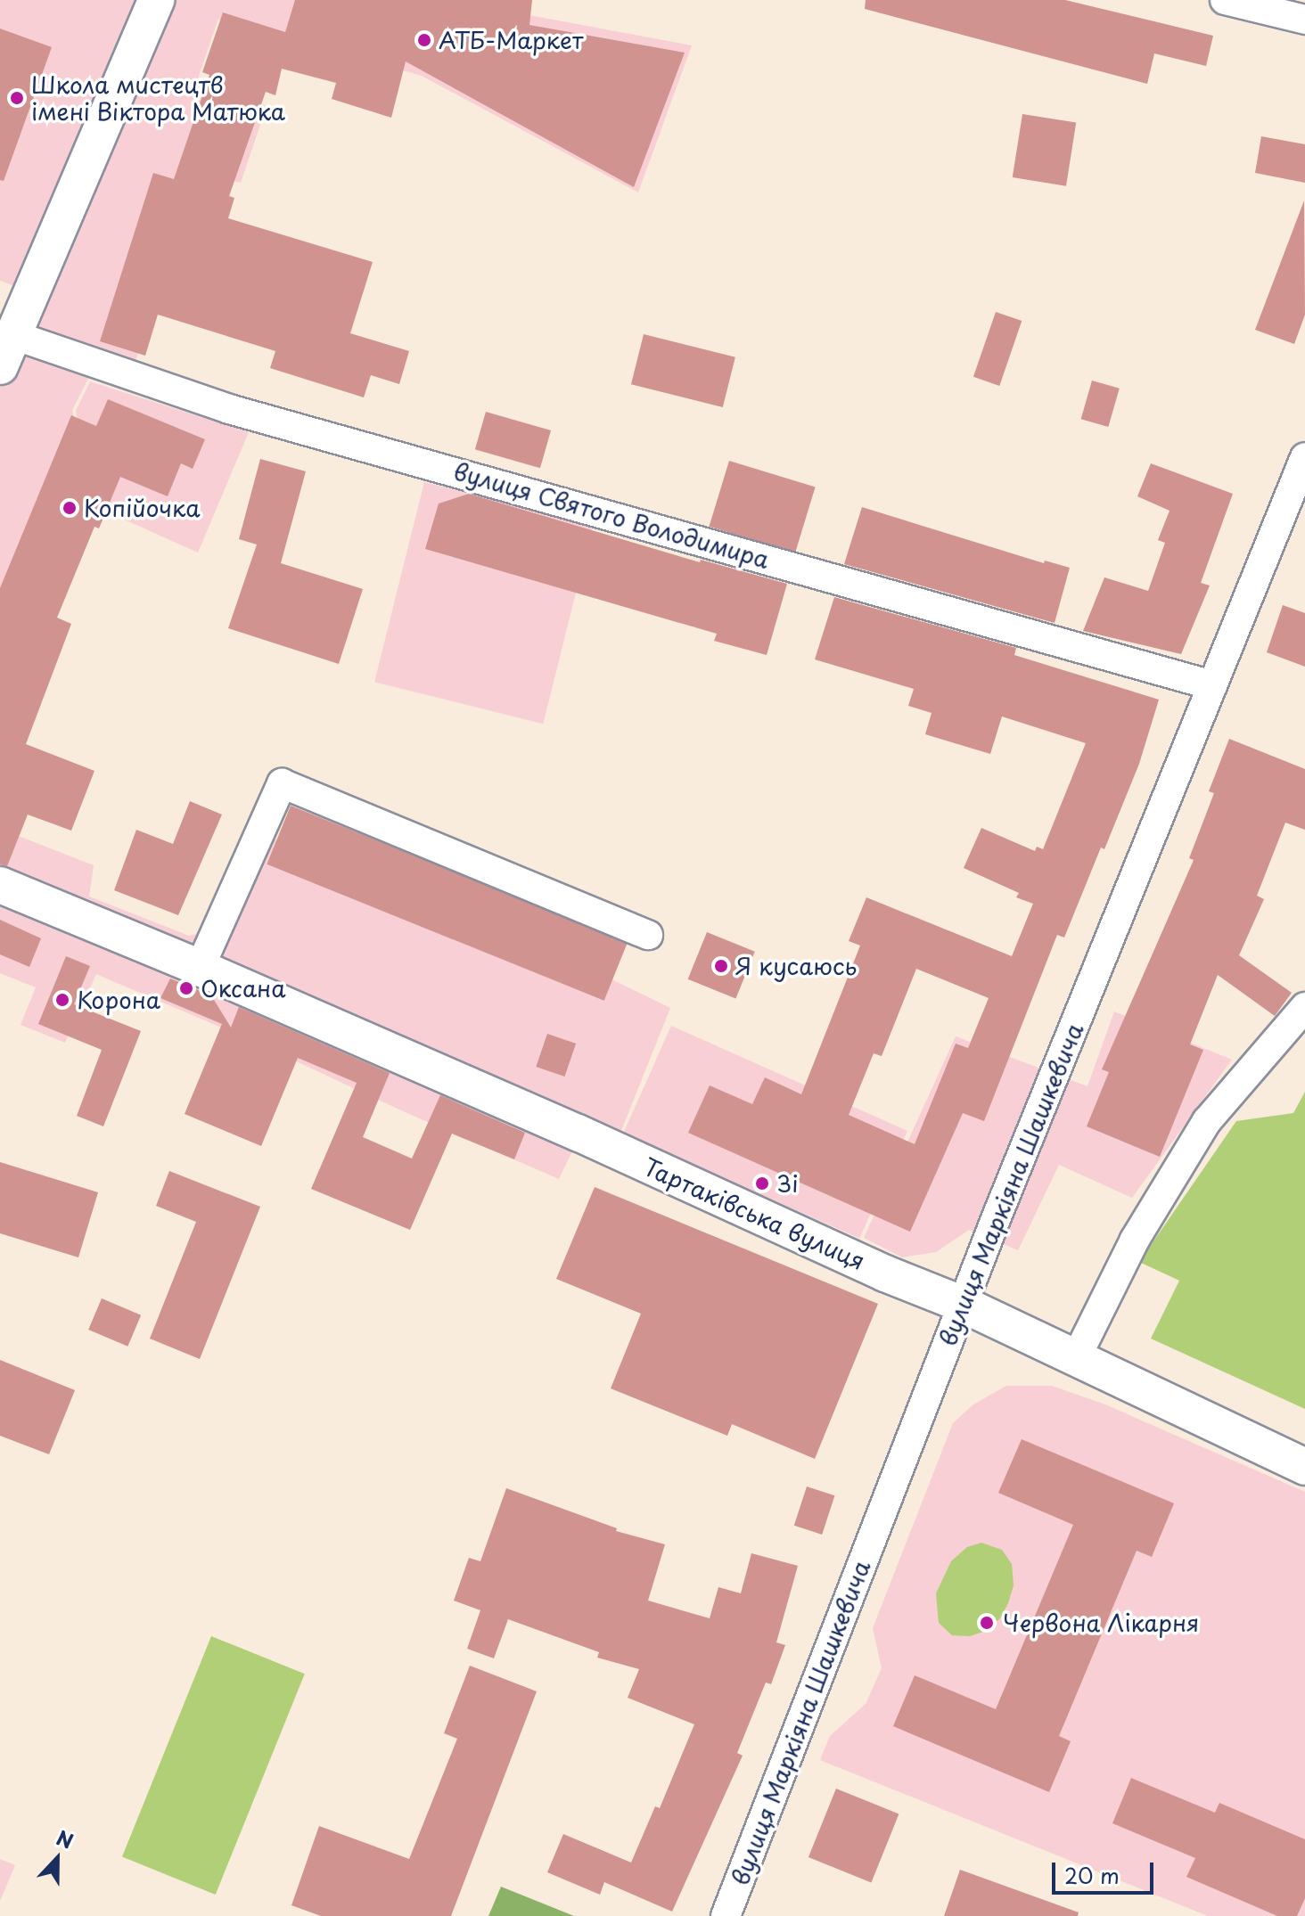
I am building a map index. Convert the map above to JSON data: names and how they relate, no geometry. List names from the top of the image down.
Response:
{
  "streets": {
    "street": ["вулиця Святого Володимира", "вулиця Маркіяна Шашкевича", "Тартаківська вулиця"]
  },
  "crossings": [
    ["вулиця Святого Володимира", "вулиця Маркіяна Шашкевича"],
    ["вулиця Маркіяна Шашкевича", "Тартаківська вулиця"]
  ],
  "places": [
    "АТБ-Маркет",
    "Школа мистецтв імені Віктора Матюка",
    "Копійочка",
    "Я кусаюсь",
    "Оксана",
    "Корона",
    "3і",
    "Червона Лікарня"
  ],
  "scale_bar": "20 m",
  "north": "top"
}
